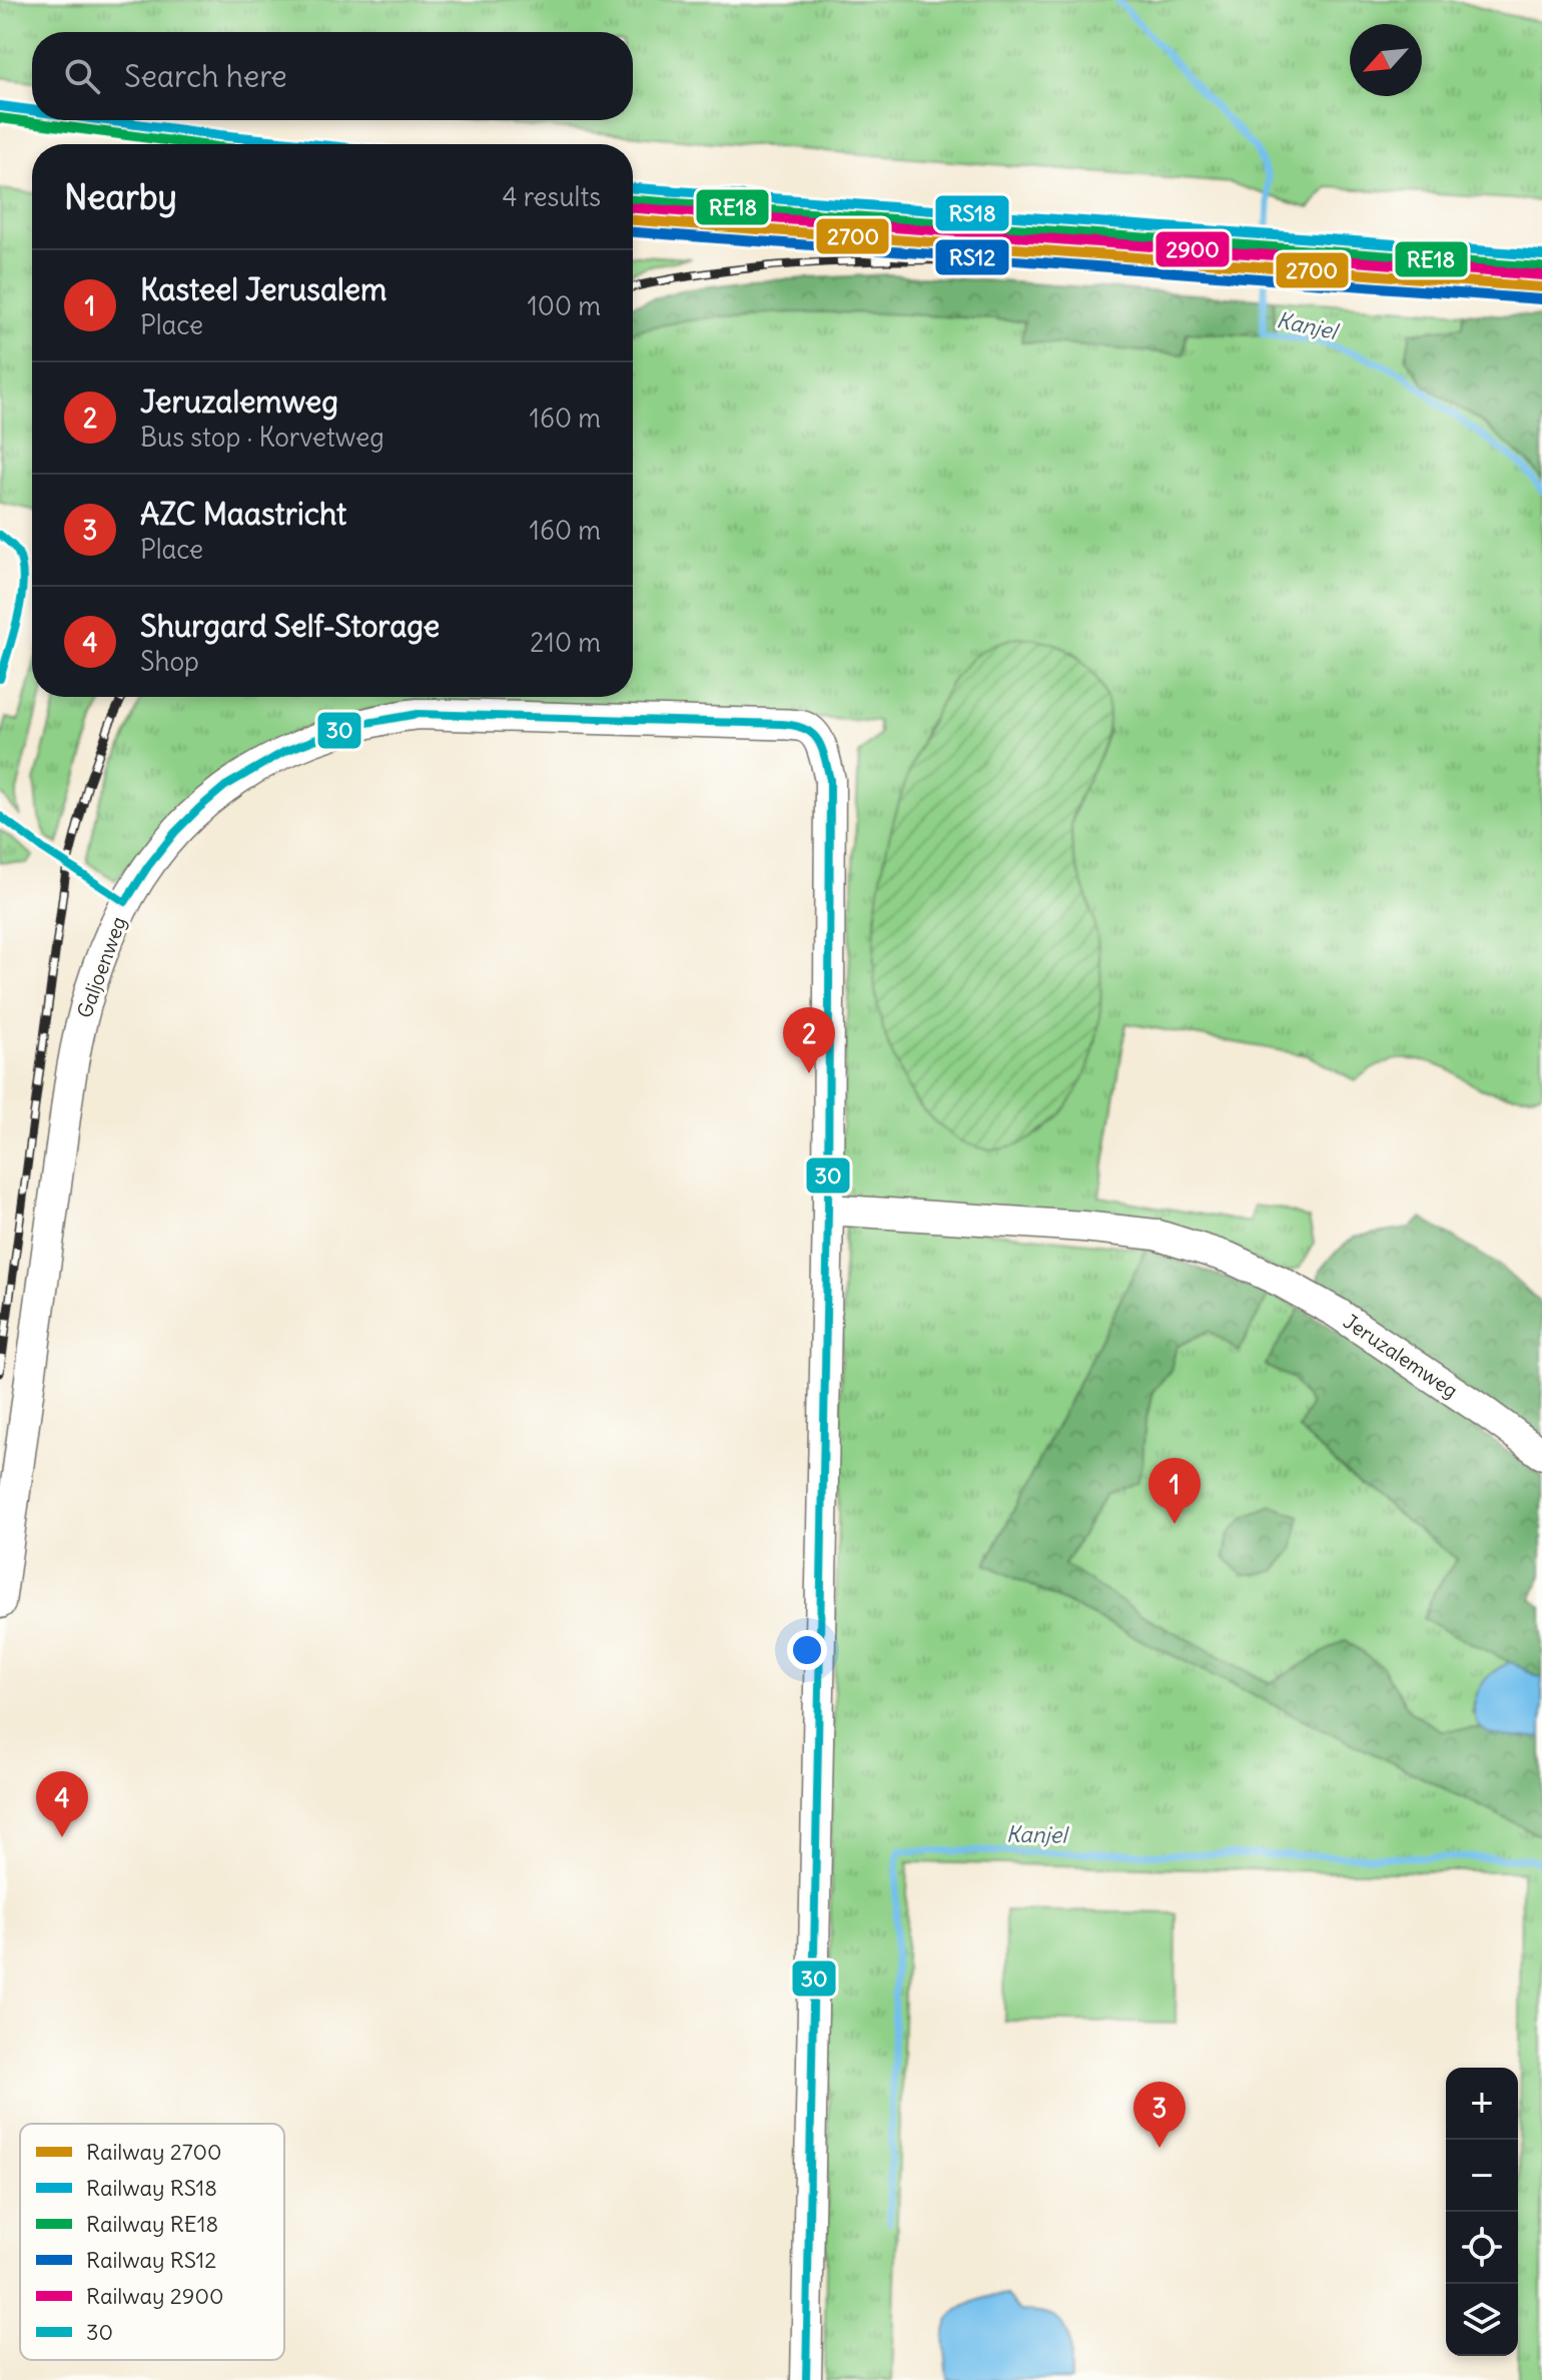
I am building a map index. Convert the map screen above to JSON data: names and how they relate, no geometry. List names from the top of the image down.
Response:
{
  "streets": {
    "street": ["Galjoenweg", "Jeruzalemweg"]
  },
  "crossings": [
    ["Galjoenweg", "Jeruzalemweg"]
  ],
  "water": ["Kanjel"],
  "lines": [
    "rail line RS18",
    "rail line RE18",
    "rail line 2900",
    "rail line 2700",
    "rail line RS12",
    "transit line 30"
  ],
  "legend": [
    "Railway 2700",
    "Railway RS18",
    "Railway RE18",
    "Railway RS12",
    "Railway 2900",
    "30"
  ],
  "north": "bottom left",
  "page": {
    "search": "Search here",
    "heading": ["Nearby", "4 results"],
    "list": [
      {
        "mark": "1",
        "name": "Kasteel Jerusalem",
        "note": "Place",
        "value": "100 m"
      },
      {
        "mark": "2",
        "name": "Jeruzalemweg",
        "note": "Bus stop · Korvetweg",
        "value": "160 m"
      },
      {
        "mark": "3",
        "name": "AZC Maastricht",
        "note": "Place",
        "value": "160 m"
      },
      {
        "mark": "4",
        "name": "Shurgard Self-Storage",
        "note": "Shop",
        "value": "210 m"
      }
    ],
    "pins": [
      "2",
      "1",
      "4",
      "3"
    ],
    "map_buttons": ["+", "−"]
  }
}
